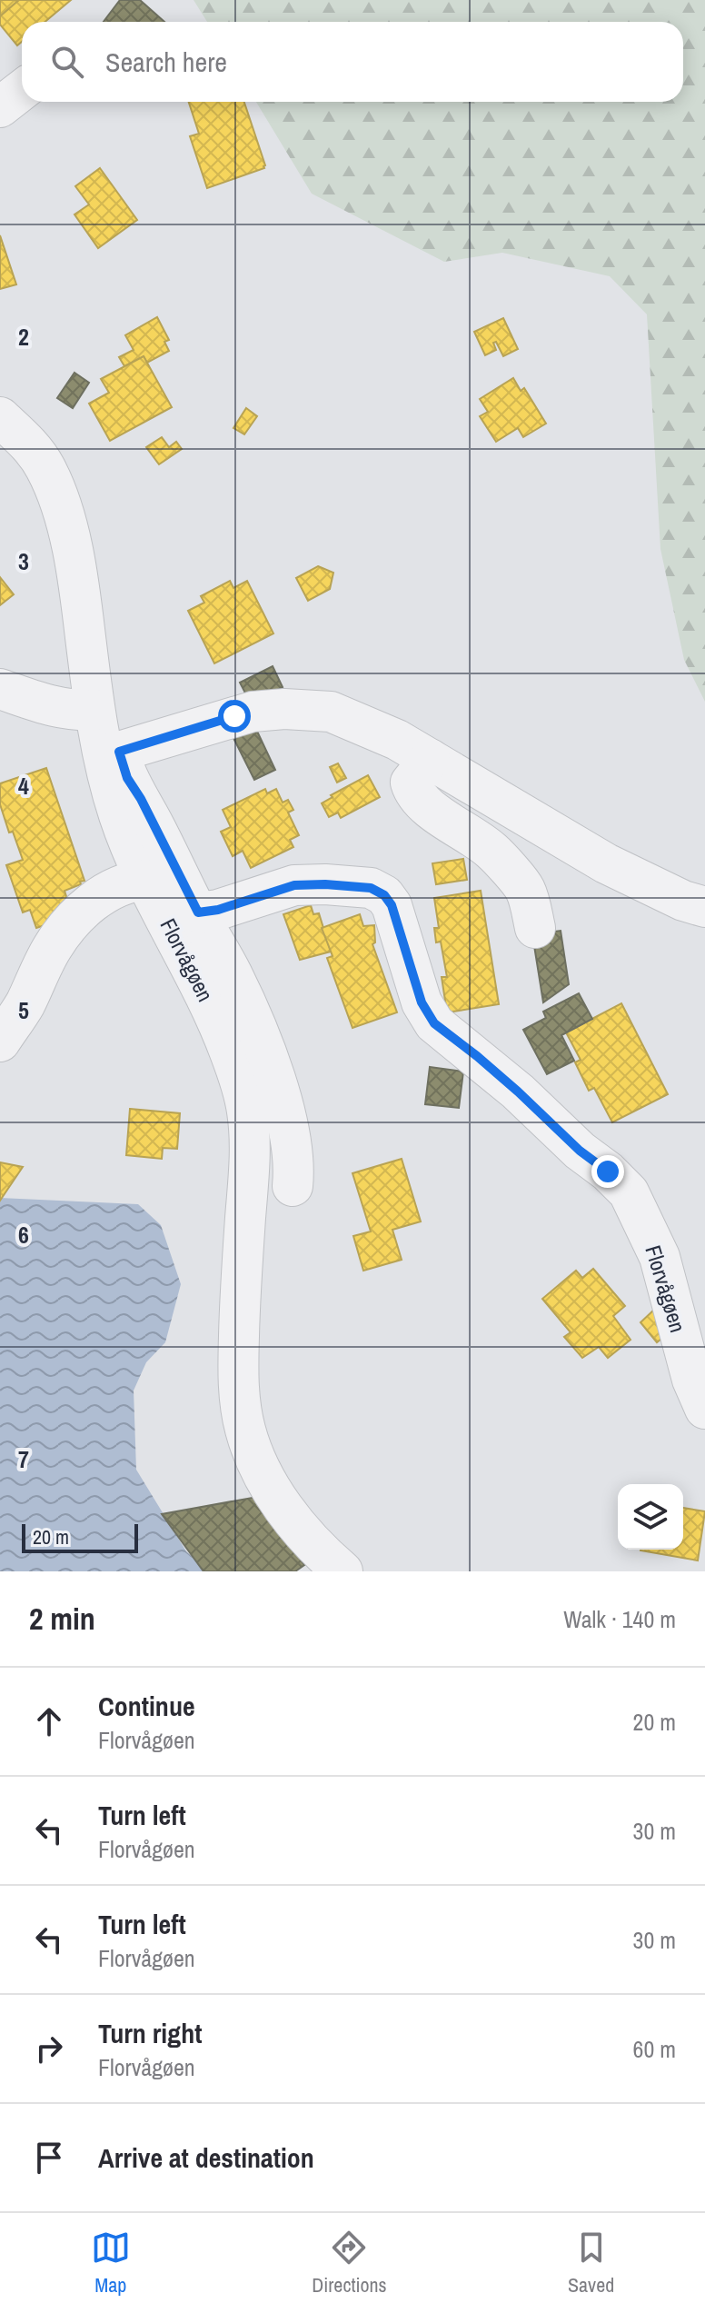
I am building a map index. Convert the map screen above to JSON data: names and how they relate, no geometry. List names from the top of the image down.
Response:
{
  "streets": {
    "street": ["Florvågøen"]
  },
  "scale_bar": "20 m",
  "page": {
    "search": "Search here",
    "scale": "20 m",
    "heading": ["2 min", "Walk · 140 m"],
    "list": [
      ["Continue", "Florvågøen", "20 m"],
      ["Turn left", "Florvågøen", "30 m"],
      ["Turn left", "Florvågøen", "30 m"],
      ["Turn right", "Florvågøen", "60 m"],
      "Arrive at destination"
    ],
    "nav": ["Map", "Directions", "Saved"]
  },
  "grid": {
    "rows": [
      "2",
      "3",
      "4",
      "5",
      "6",
      "7"
    ]
  }
}
